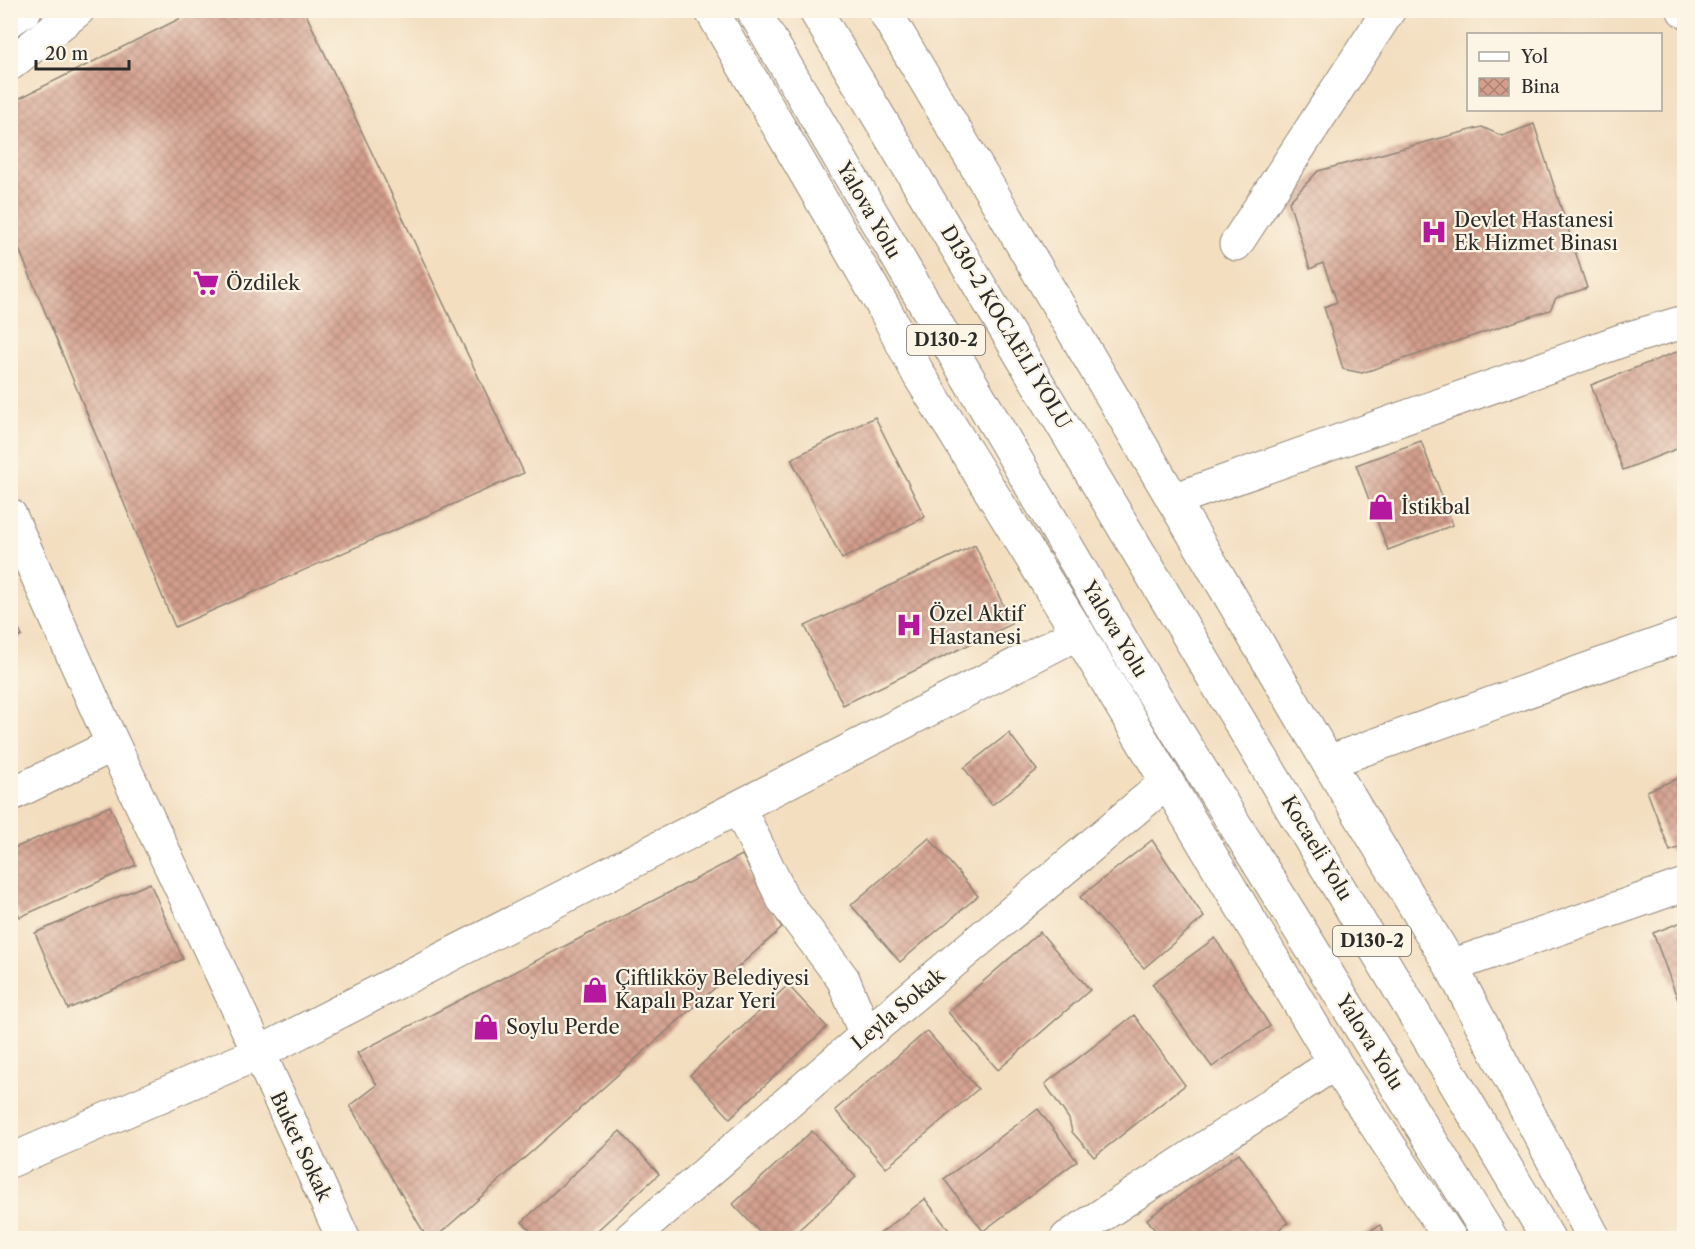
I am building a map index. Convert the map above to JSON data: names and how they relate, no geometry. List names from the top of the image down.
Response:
{
  "streets": {
    "main road": [
      "Yalova Yolu",
      "D130-2 KOCAELİ YOLU",
      "D130-2",
      "Kocaeli̇ Yolu",
      "Leyla Sokak",
      "Buket Sokak"
    ]
  },
  "crossings": [
    ["D130-2 KOCAELİ YOLU", "Kocaeli̇ Yolu"]
  ],
  "places": {
    "hospital": ["Devlet Hastanesi Ek Hizmet Binası", "Özel Aktif Hastanesi"],
    "supermarket": ["Özdilek"],
    "shop": ["İstikbal", "Çiftlikköy Belediyesi Kapalı Pazar Yeri", "Soylu Perde"]
  },
  "legend": ["Yol", "Bina"],
  "scale_bar": "20 m"
}
